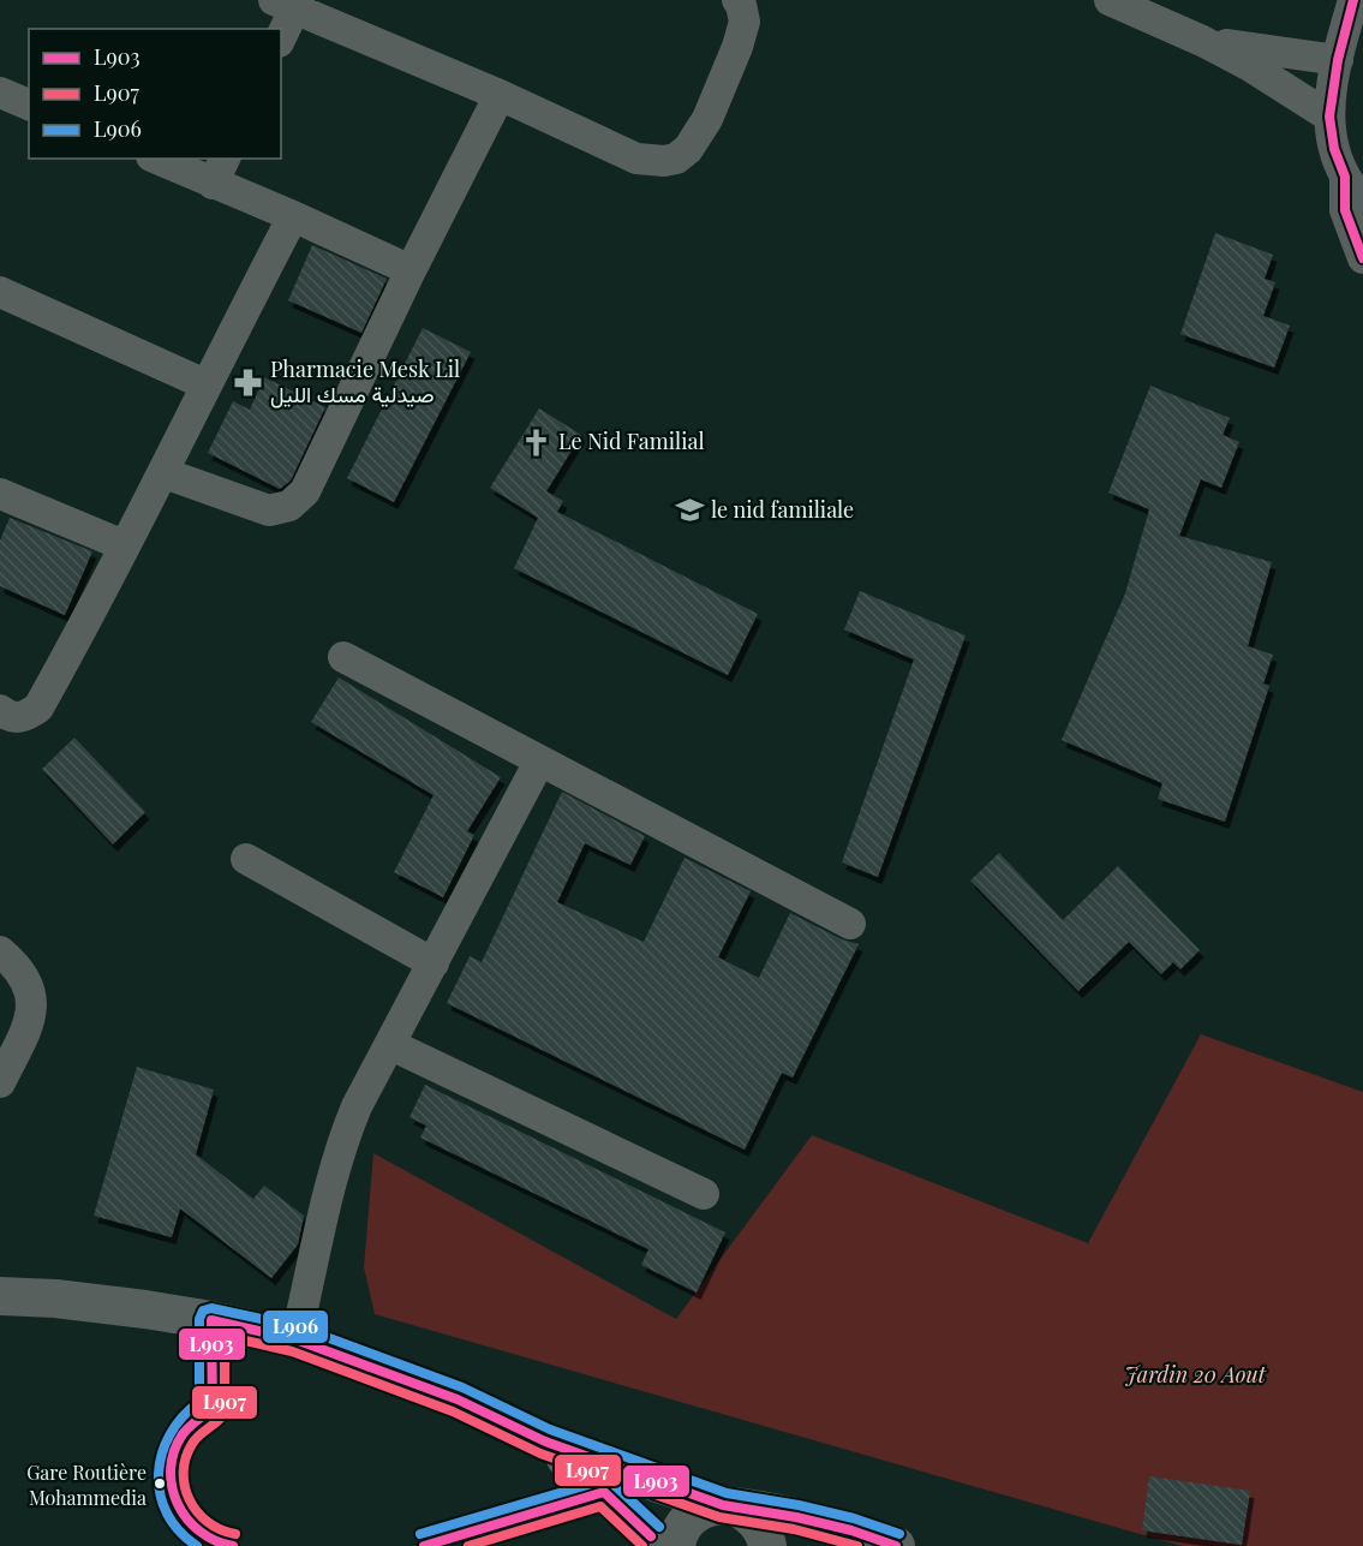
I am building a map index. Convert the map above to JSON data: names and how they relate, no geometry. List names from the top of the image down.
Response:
{
  "parks": ["Jardin 20 Aout"],
  "places": {
    "pharmacy": ["Pharmacie Mesk Lil صيدلية مسك الليل"],
    "church": ["Le Nid Familial"],
    "school or university": ["le nid familiale"],
    "other": ["Gare Routière Mohammedia"]
  },
  "lines": ["transit line L903", "transit line L906", "transit line L907"],
  "legend": ["L903", "L907", "L906"]
}
